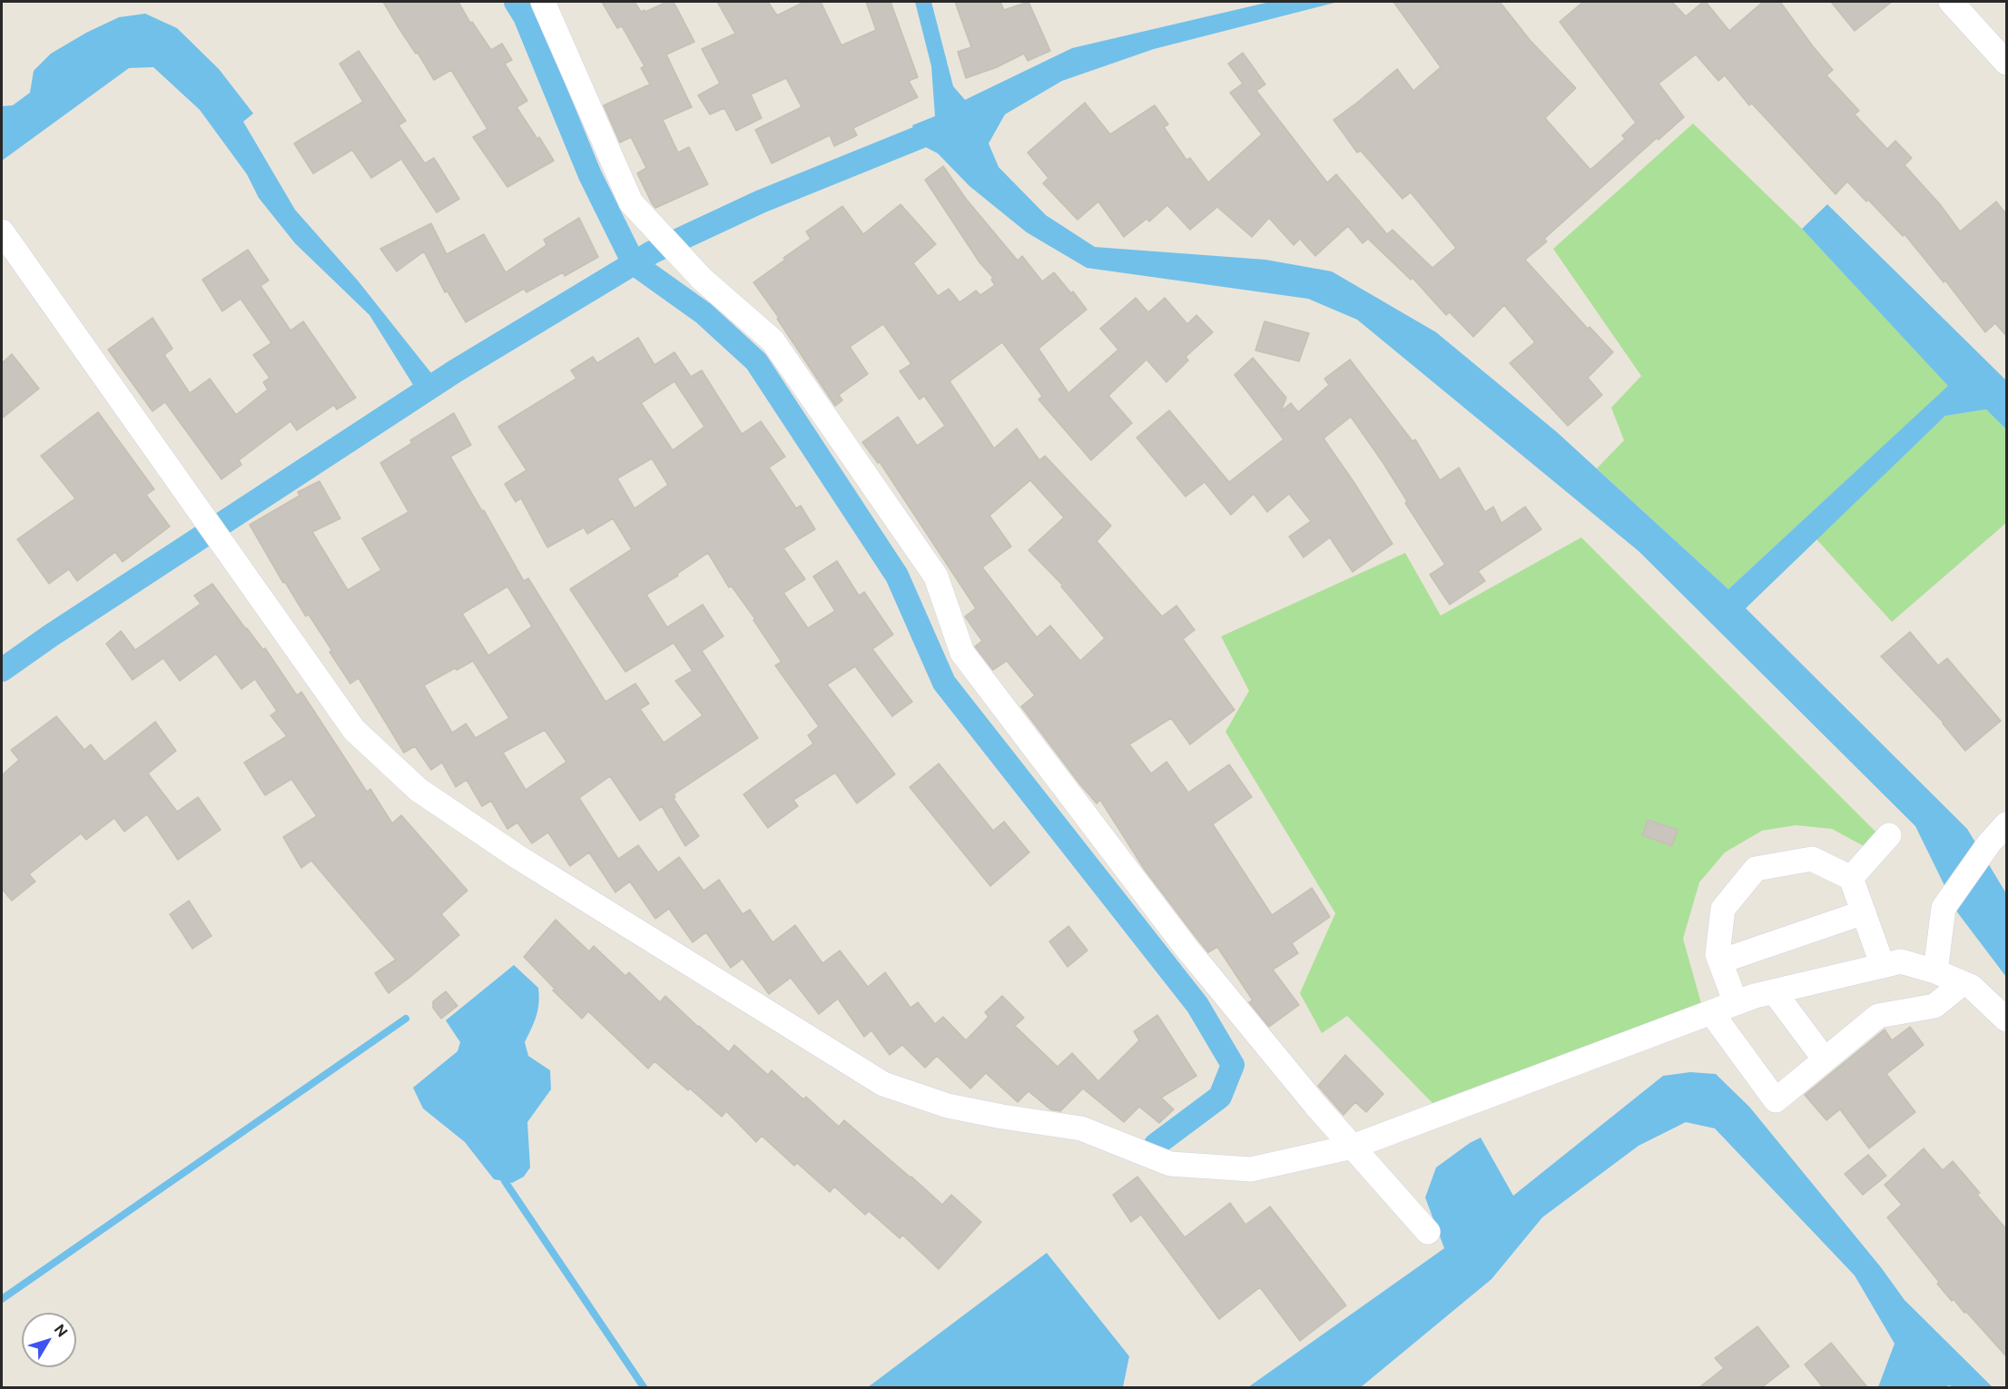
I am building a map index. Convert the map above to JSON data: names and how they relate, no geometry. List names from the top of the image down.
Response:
{
  "north": "top right"
}
